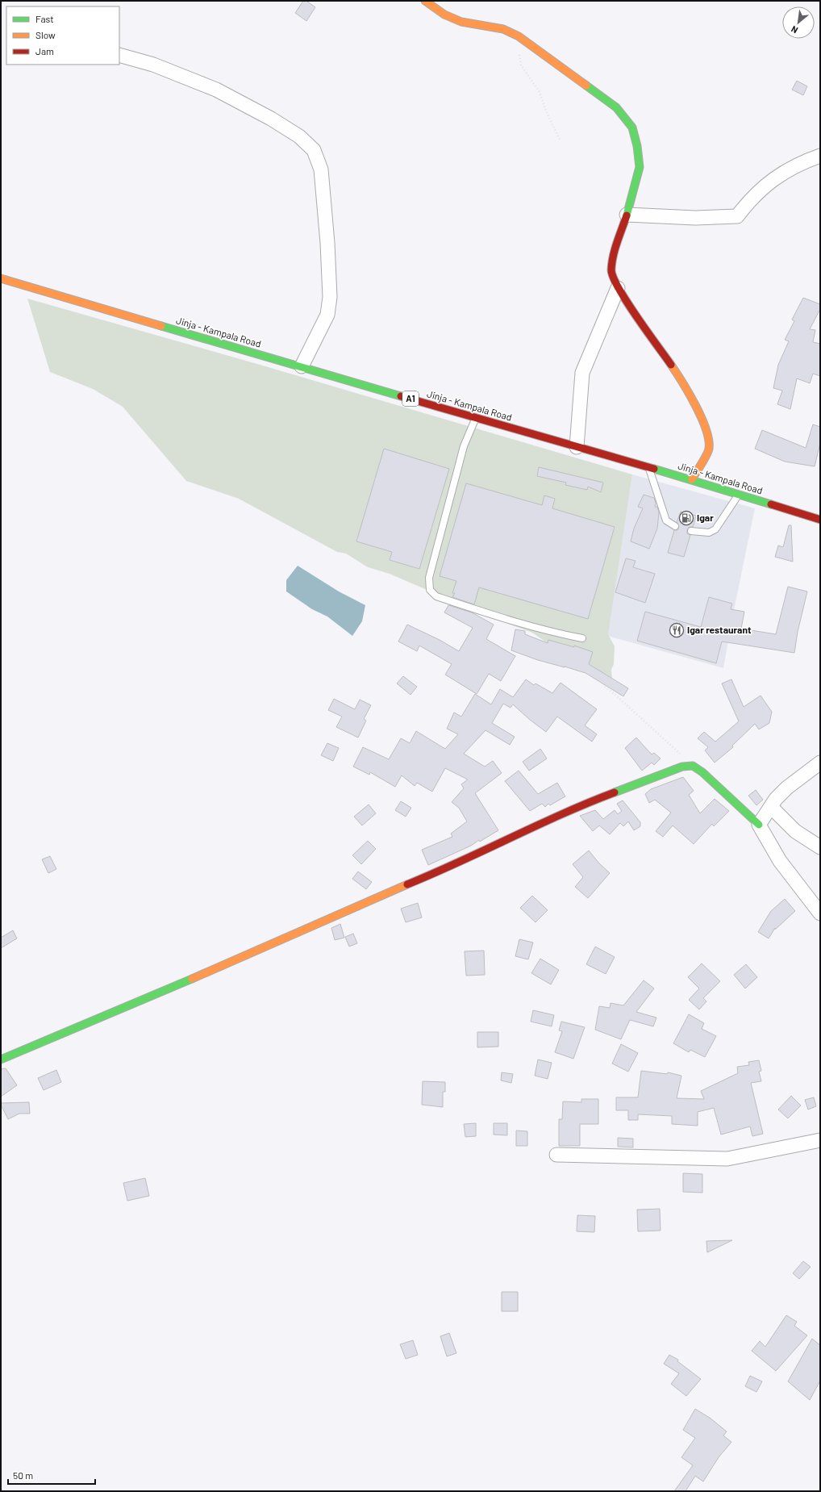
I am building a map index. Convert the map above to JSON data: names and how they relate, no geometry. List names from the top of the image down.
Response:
{
  "streets": {
    "main road": ["Jinja - Kampala Road", "A1"]
  },
  "places": {
    "fuel station": ["Igar"],
    "restaurant": ["Igar restaurant"]
  },
  "legend": ["Fast", "Slow", "Jam"],
  "scale_bar": "50 m",
  "north": "bottom left"
}
